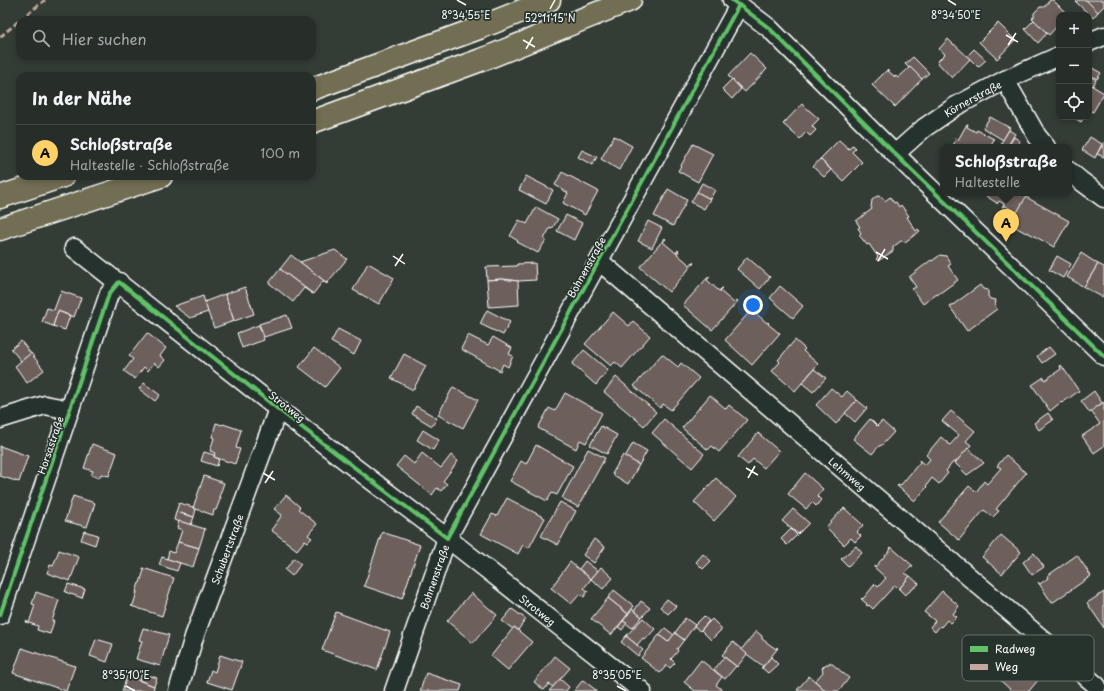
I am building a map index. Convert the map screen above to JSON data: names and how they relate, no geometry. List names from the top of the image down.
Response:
{
  "streets": {
    "street": [
      "Körnerstraße",
      "Bohnenstraße",
      "Strotweg",
      "Horsastraße",
      "Lehmweg",
      "Schubertstraße"
    ]
  },
  "crossings": [
    ["Bohnenstraße", "Strotweg"],
    ["Bohnenstraße", "Lehmweg"],
    ["Strotweg", "Horsastraße"],
    ["Strotweg", "Schubertstraße"]
  ],
  "legend": ["Radweg", "Weg"],
  "page": {
    "map_buttons": ["+", "−"],
    "search": "Hier suchen",
    "heading": "In der Nähe",
    "list": [
      {
        "mark": "A",
        "name": "Schloßstraße",
        "note": "Haltestelle · Schloßstraße",
        "value": "100 m"
      }
    ],
    "popup": ["Schloßstraße", "Haltestelle"],
    "pins": "A"
  },
  "coordinates": [
    "8°34'50\"E",
    "8°34'55\"E",
    "52°11'15\"N",
    "8°35'10\"E",
    "8°35'05\"E"
  ]
}
